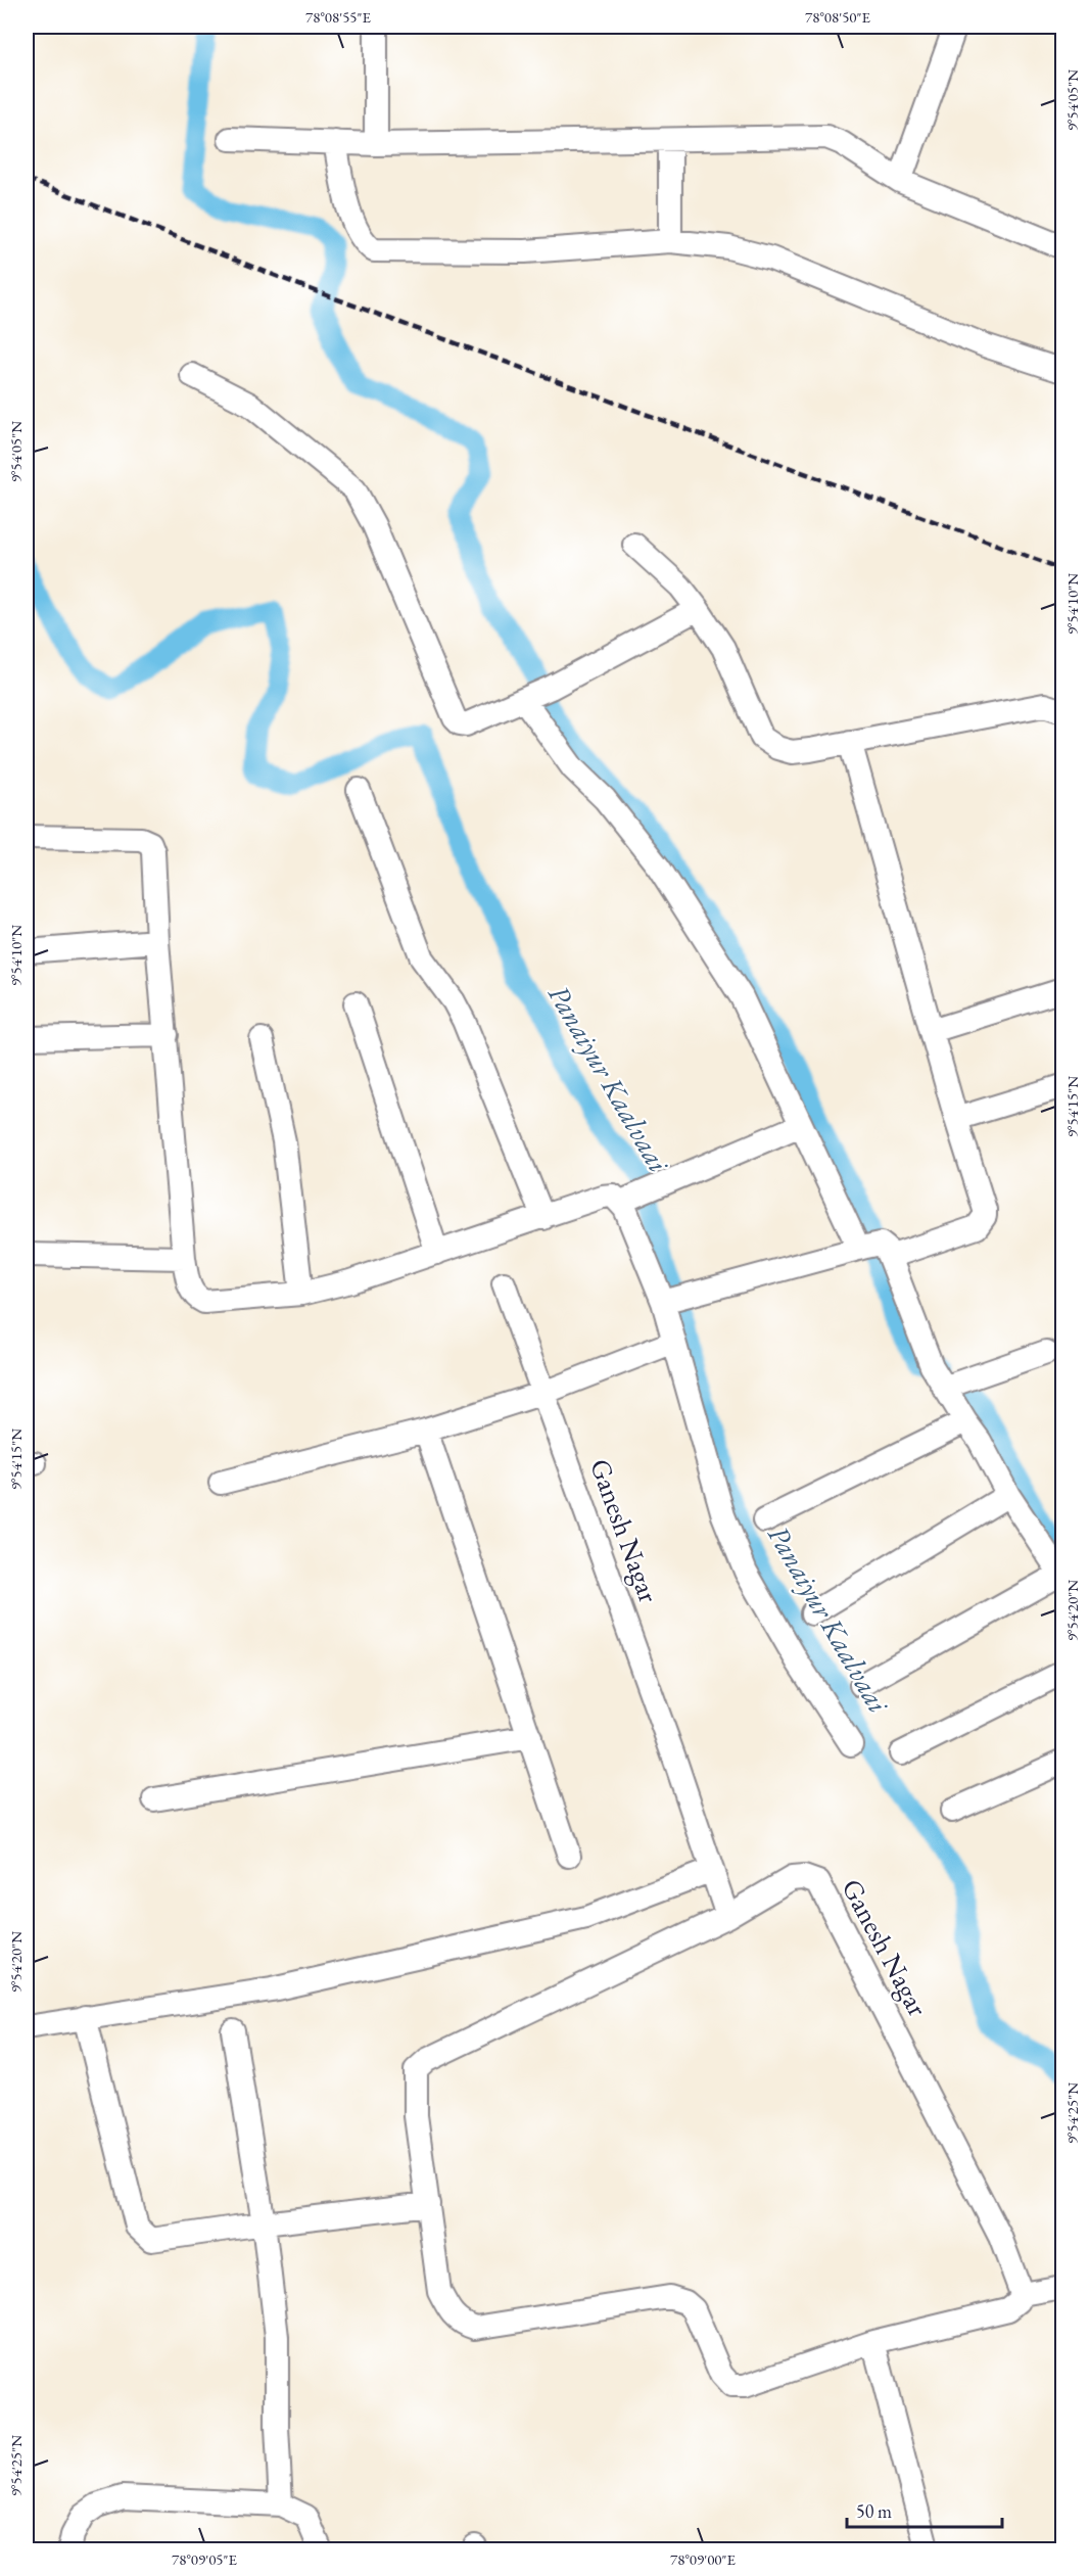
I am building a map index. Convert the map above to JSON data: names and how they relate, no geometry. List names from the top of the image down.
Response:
{
  "streets": {
    "street": ["Ganesh Nagar"]
  },
  "water": ["Panaiyur Kaalvaai"],
  "scale_bar": "50 m",
  "coordinates": [
    "78°08'55\"E",
    "78°08'50\"E",
    "9°54'05\"N",
    "9°54'10\"N",
    "9°54'15\"N",
    "9°54'20\"N",
    "9°54'25\"N",
    "78°09'05\"E",
    "78°09'00\"E"
  ]
}
